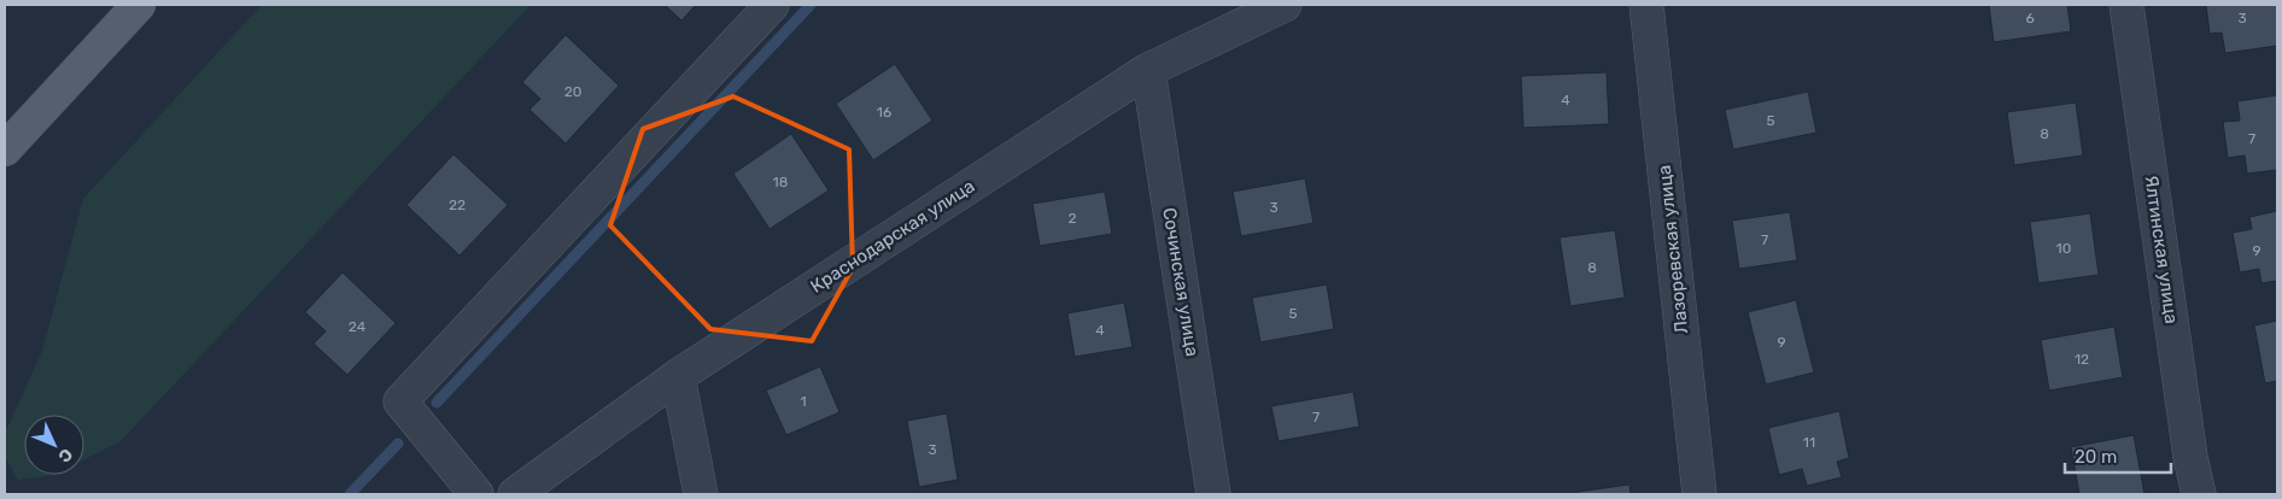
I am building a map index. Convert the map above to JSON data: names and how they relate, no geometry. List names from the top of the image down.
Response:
{
  "streets": {
    "street": [
      "Краснодарская улица",
      "Лазоревская улица",
      "Ялтинская улица",
      "Сочинская улица"
    ]
  },
  "crossings": [
    ["Краснодарская улица", "Сочинская улица"]
  ],
  "house_numbers": [
    "6",
    "3",
    "20",
    "4",
    "16",
    "5",
    "8",
    "7",
    "18",
    "22",
    "3",
    "2",
    "7",
    "10",
    "9",
    "8",
    "5",
    "24",
    "4",
    "9",
    "12",
    "1",
    "7",
    "11",
    "3"
  ],
  "scale_bar": "20 m",
  "north": "bottom right"
}
